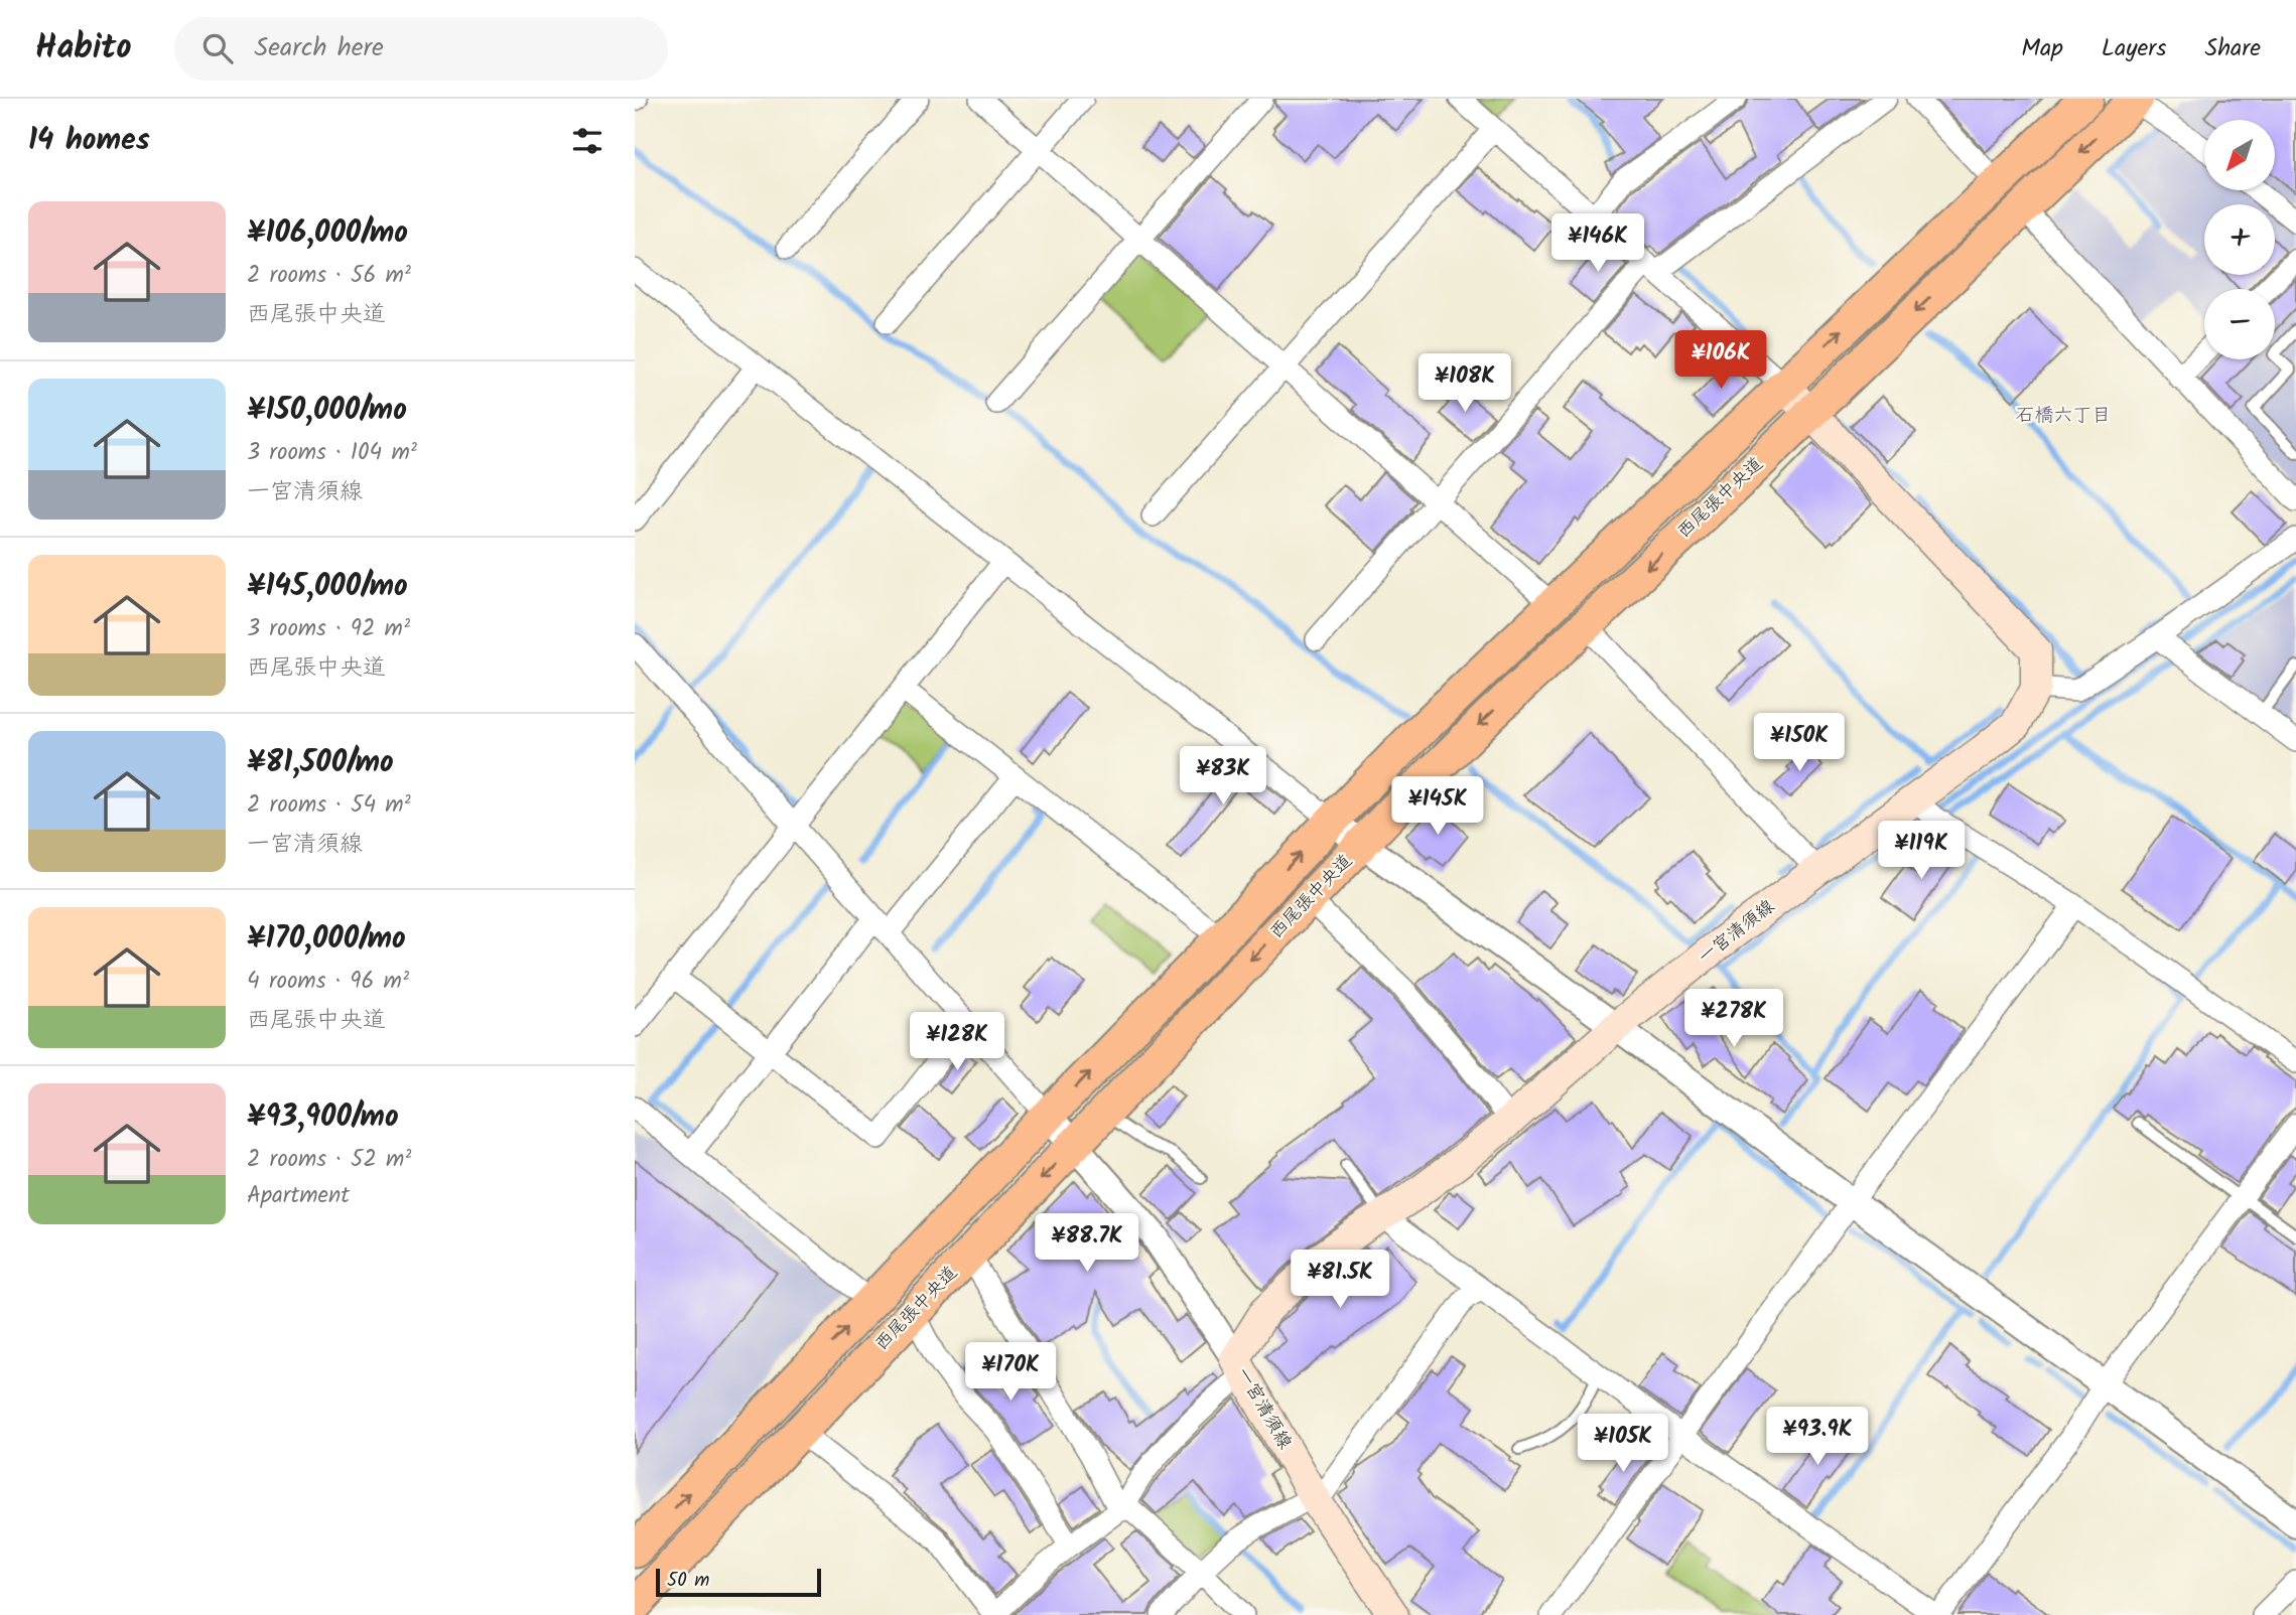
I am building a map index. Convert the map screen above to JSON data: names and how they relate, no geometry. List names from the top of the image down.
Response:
{
  "streets": {
    "main road": ["西尾張中央道", "一宮清須線"]
  },
  "crossings": [
    ["西尾張中央道", "一宮清須線"]
  ],
  "districts": ["石橋六丁目"],
  "scale_bar": "50 m",
  "north": "bottom left",
  "page": {
    "header": "Habito",
    "search": "Search here",
    "nav": ["Map", "Layers", "Share"],
    "heading": "14 homes",
    "map_buttons": ["+", "−"],
    "list": [
      {
        "name": "¥106,000/mo",
        "note": "2 rooms · 56 m² · 西尾張中央道"
      },
      {
        "name": "¥150,000/mo",
        "note": "3 rooms · 104 m² · 一宮清須線"
      },
      {
        "name": "¥145,000/mo",
        "note": "3 rooms · 92 m² · 西尾張中央道"
      },
      {
        "name": "¥81,500/mo",
        "note": "2 rooms · 54 m² · 一宮清須線"
      },
      {
        "name": "¥170,000/mo",
        "note": "4 rooms · 96 m² · 西尾張中央道"
      },
      {
        "name": "¥93,900/mo",
        "note": "2 rooms · 52 m² · Apartment"
      }
    ],
    "price": [
      "¥146K",
      "¥106K",
      "¥108K",
      "¥150K",
      "¥83K",
      "¥145K",
      "¥119K",
      "¥278K",
      "¥128K",
      "¥88.7K",
      "¥81.5K",
      "¥170K",
      "¥93.9K",
      "¥105K"
    ],
    "scale": "50 m"
  }
}
